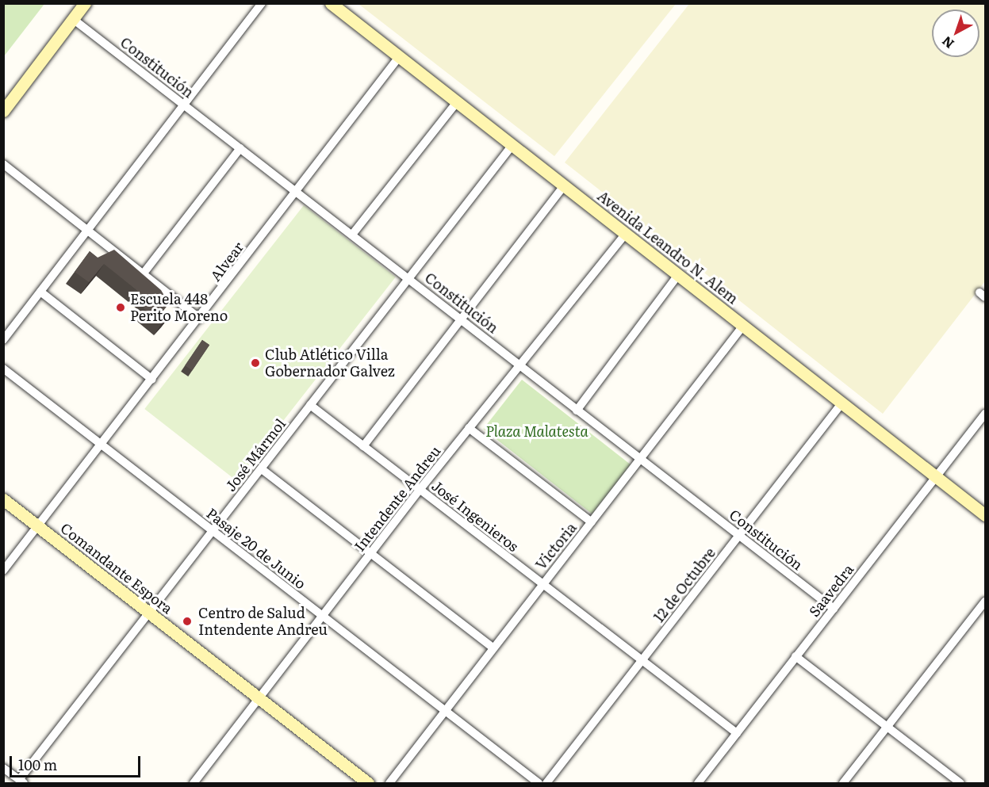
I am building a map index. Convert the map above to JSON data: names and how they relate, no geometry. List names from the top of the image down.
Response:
{
  "streets": {
    "street": [
      "Constitución",
      "Avenida Leandro N. Alem",
      "Alvear",
      "José Mármol",
      "Intendente Andreu",
      "José Ingenieros",
      "Victoria",
      "Pasaje 20 de Junio",
      "Comandante Espora",
      "12 de Octubre",
      "Saavedra"
    ]
  },
  "crossings": [
    ["Constitución", "Alvear"],
    ["Constitución", "José Mármol"],
    ["Constitución", "Intendente Andreu"],
    ["Constitución", "Victoria"],
    ["Constitución", "12 de Octubre"],
    ["Constitución", "Saavedra"],
    ["Avenida Leandro N. Alem", "Alvear"],
    ["Avenida Leandro N. Alem", "José Mármol"],
    ["Avenida Leandro N. Alem", "Intendente Andreu"],
    ["Avenida Leandro N. Alem", "Victoria"],
    ["Avenida Leandro N. Alem", "12 de Octubre"],
    ["Avenida Leandro N. Alem", "Saavedra"],
    ["Alvear", "Pasaje 20 de Junio"],
    ["Alvear", "Comandante Espora"],
    ["José Mármol", "José Ingenieros"],
    ["José Mármol", "Pasaje 20 de Junio"],
    ["José Mármol", "Comandante Espora"],
    ["Intendente Andreu", "José Ingenieros"],
    ["Intendente Andreu", "Pasaje 20 de Junio"],
    ["Intendente Andreu", "Comandante Espora"],
    ["José Ingenieros", "Victoria"],
    ["José Ingenieros", "12 de Octubre"],
    ["José Ingenieros", "Saavedra"],
    ["Victoria", "Pasaje 20 de Junio"]
  ],
  "parks": ["Plaza Malatesta"],
  "places": ["Escuela 448 Perito Moreno", "Club Atlético Villa Gobernador Galvez", "Centro de Salud Intendente Andreu"],
  "scale_bar": "100 m",
  "north": "bottom left"
}
